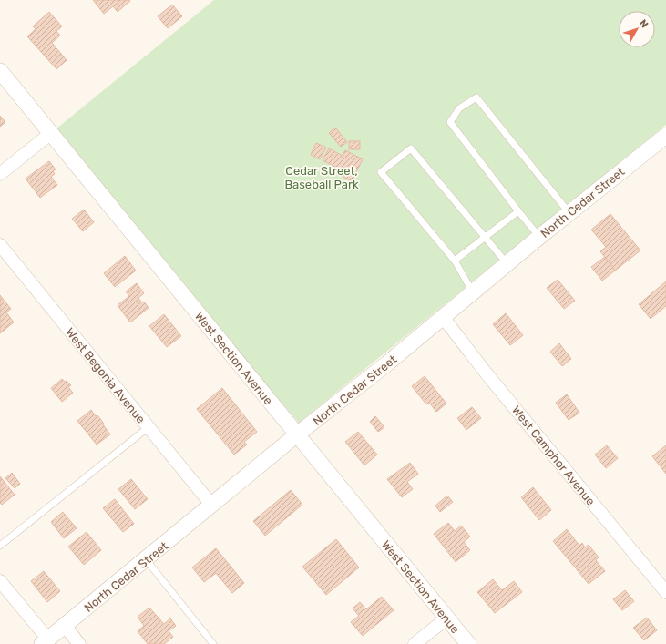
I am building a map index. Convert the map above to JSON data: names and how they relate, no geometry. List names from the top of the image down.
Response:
{
  "streets": {
    "street": [
      "North Cedar Street",
      "West Section Avenue",
      "West Begonia Avenue",
      "West Camphor Avenue"
    ]
  },
  "crossings": [
    ["North Cedar Street", "West Section Avenue"],
    ["North Cedar Street", "West Begonia Avenue"],
    ["North Cedar Street", "West Camphor Avenue"]
  ],
  "parks": ["Cedar Street, Baseball Park"],
  "north": "top right"
}
